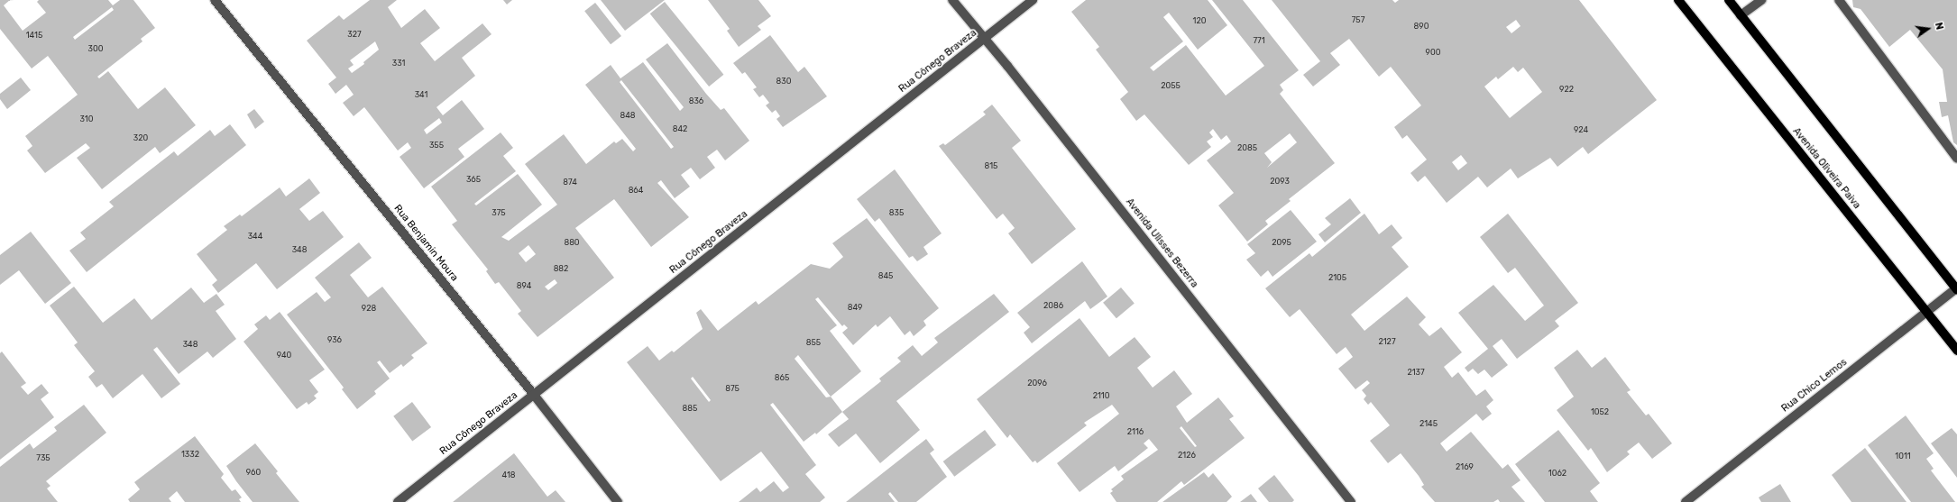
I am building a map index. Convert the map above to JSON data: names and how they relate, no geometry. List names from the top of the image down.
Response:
{
  "streets": {
    "main road": ["Avenida Oliveira Paiva"],
    "street": [
      "Rua Cônego Braveza",
      "Rua Benjamin Moura",
      "Avenida Ulisses Bezerra",
      "Rua Chico Lemos"
    ]
  },
  "crossings": [
    ["Rua Cônego Braveza", "Rua Benjamin Moura"],
    ["Rua Cônego Braveza", "Avenida Ulisses Bezerra"],
    ["Avenida Oliveira Paiva", "Rua Chico Lemos"]
  ],
  "house_numbers": [
    "757",
    "120",
    "890",
    "327",
    "1415",
    "771",
    "300",
    "900",
    "331",
    "830",
    "2055",
    "922",
    "341",
    "836",
    "848",
    "310",
    "842",
    "924",
    "320",
    "355",
    "2085",
    "815",
    "365",
    "2093",
    "874",
    "864",
    "375",
    "835",
    "344",
    "880",
    "2095",
    "348",
    "882",
    "845",
    "2105",
    "894",
    "2086",
    "849",
    "928",
    "936",
    "2127",
    "855",
    "348",
    "940",
    "2137",
    "865",
    "2096",
    "875",
    "2110",
    "885",
    "1052",
    "2145",
    "2116",
    "1332",
    "2126",
    "1011",
    "735",
    "2169",
    "960",
    "1062",
    "418"
  ],
  "north": "right"
}
